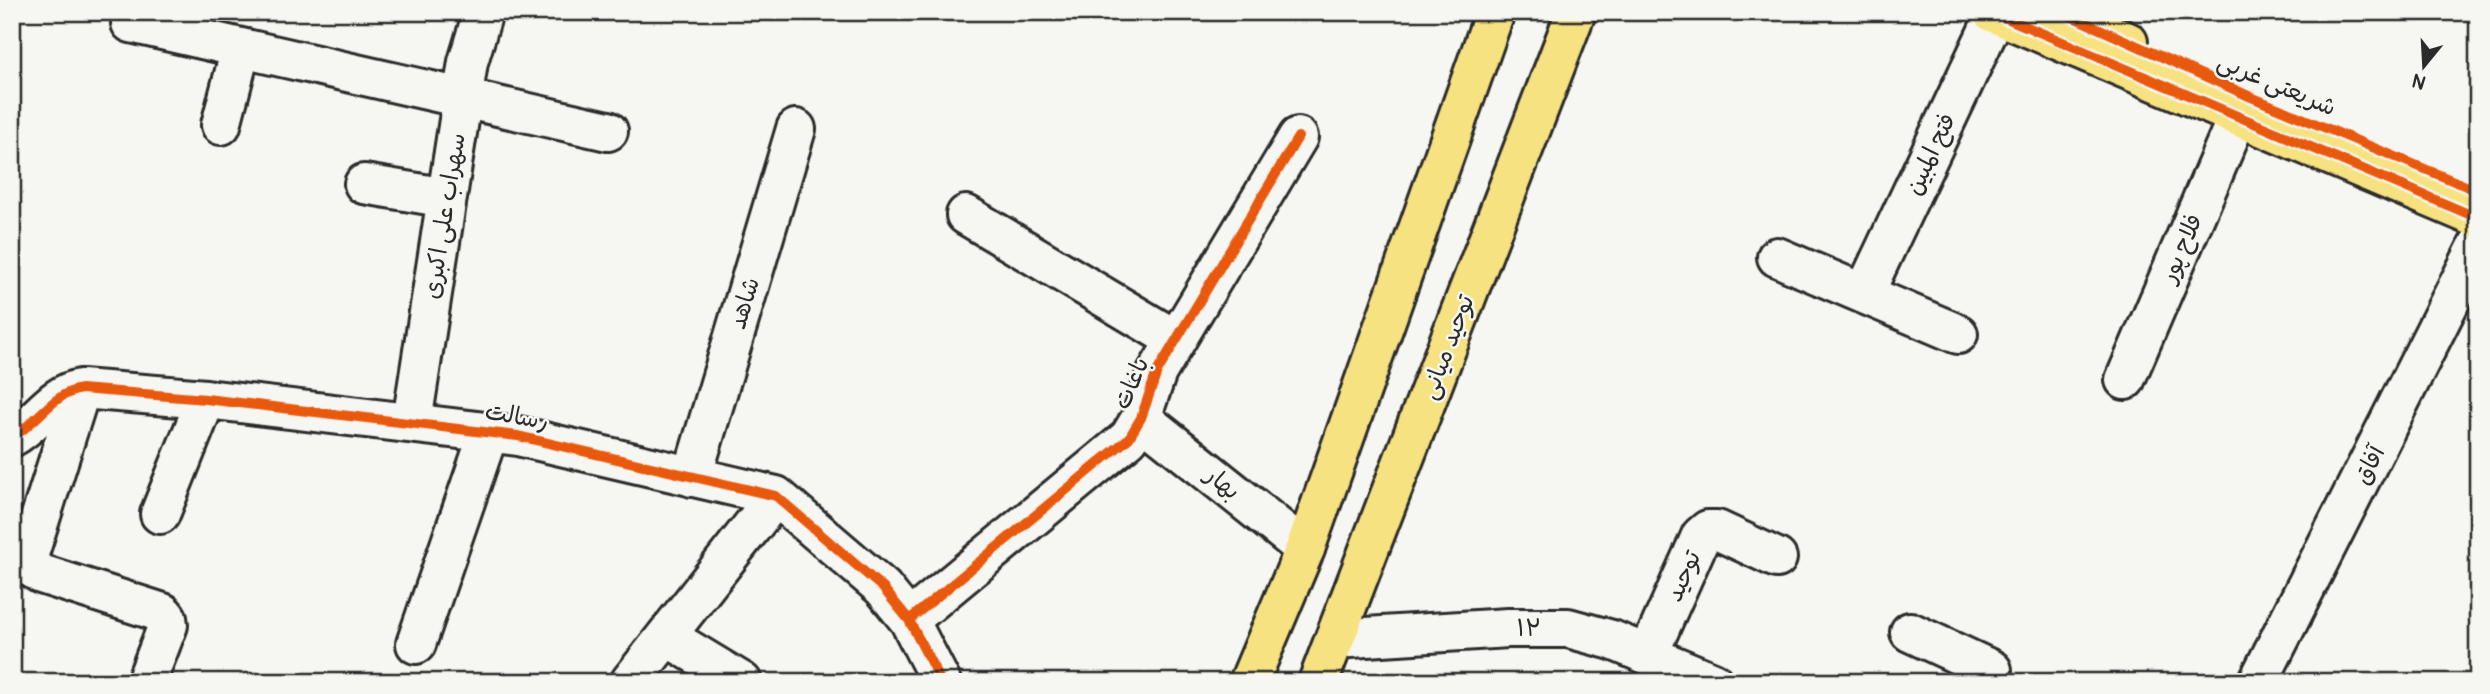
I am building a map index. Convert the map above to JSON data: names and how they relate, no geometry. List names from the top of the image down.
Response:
{
  "streets": {
    "main road": ["شریعتی غربی", "توحید میانی"],
    "street": [
      "فتح المبین",
      "سهراب علی اکبری",
      "فلاح پور",
      "شاهد",
      "باغات",
      "رسالت",
      "آفاق",
      "بهار",
      "توحید",
      "۱۲"
    ]
  },
  "crossings": [
    ["شریعتی غربی", "فتح المبین"],
    ["شریعتی غربی", "فلاح پور"],
    ["سهراب علی اکبری", "رسالت"],
    ["شاهد", "رسالت"],
    ["توحید میانی", "۱۲"],
    ["باغات", "رسالت"],
    ["باغات", "بهار"],
    ["توحید", "۱۲"]
  ],
  "north": "bottom"
}
